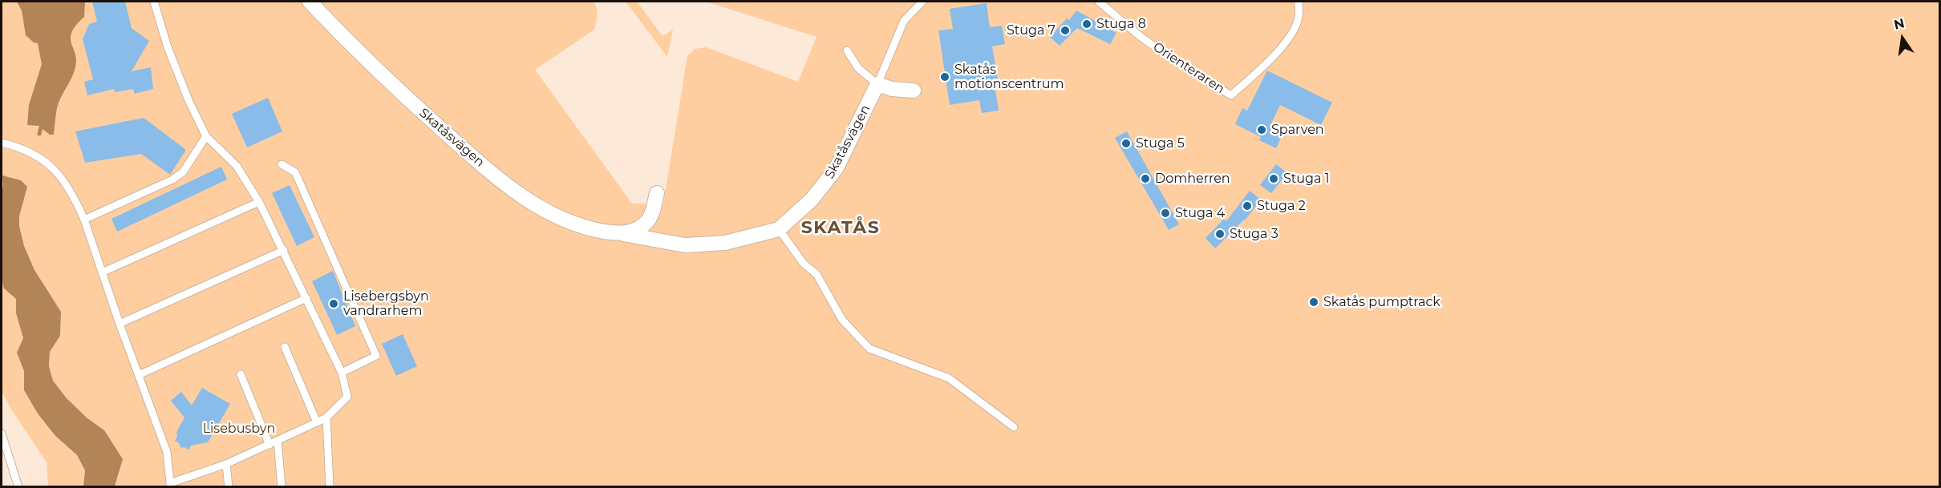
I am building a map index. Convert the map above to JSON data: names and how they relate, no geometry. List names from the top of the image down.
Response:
{
  "streets": {
    "street": ["Skatåsvägen"],
    "lane": ["Orienteraren"]
  },
  "districts": ["SKATÅS"],
  "parks": ["Lisebusbyn"],
  "places": [
    "Stuga 8",
    "Stuga 7",
    "Skatås motionscentrum",
    "Sparven",
    "Stuga 5",
    "Domherren",
    "Stuga 1",
    "Stuga 2",
    "Stuga 4",
    "Stuga 3",
    "Skatås pumptrack",
    "Lisebergsbyn vandrarhem"
  ],
  "north": "top"
}
